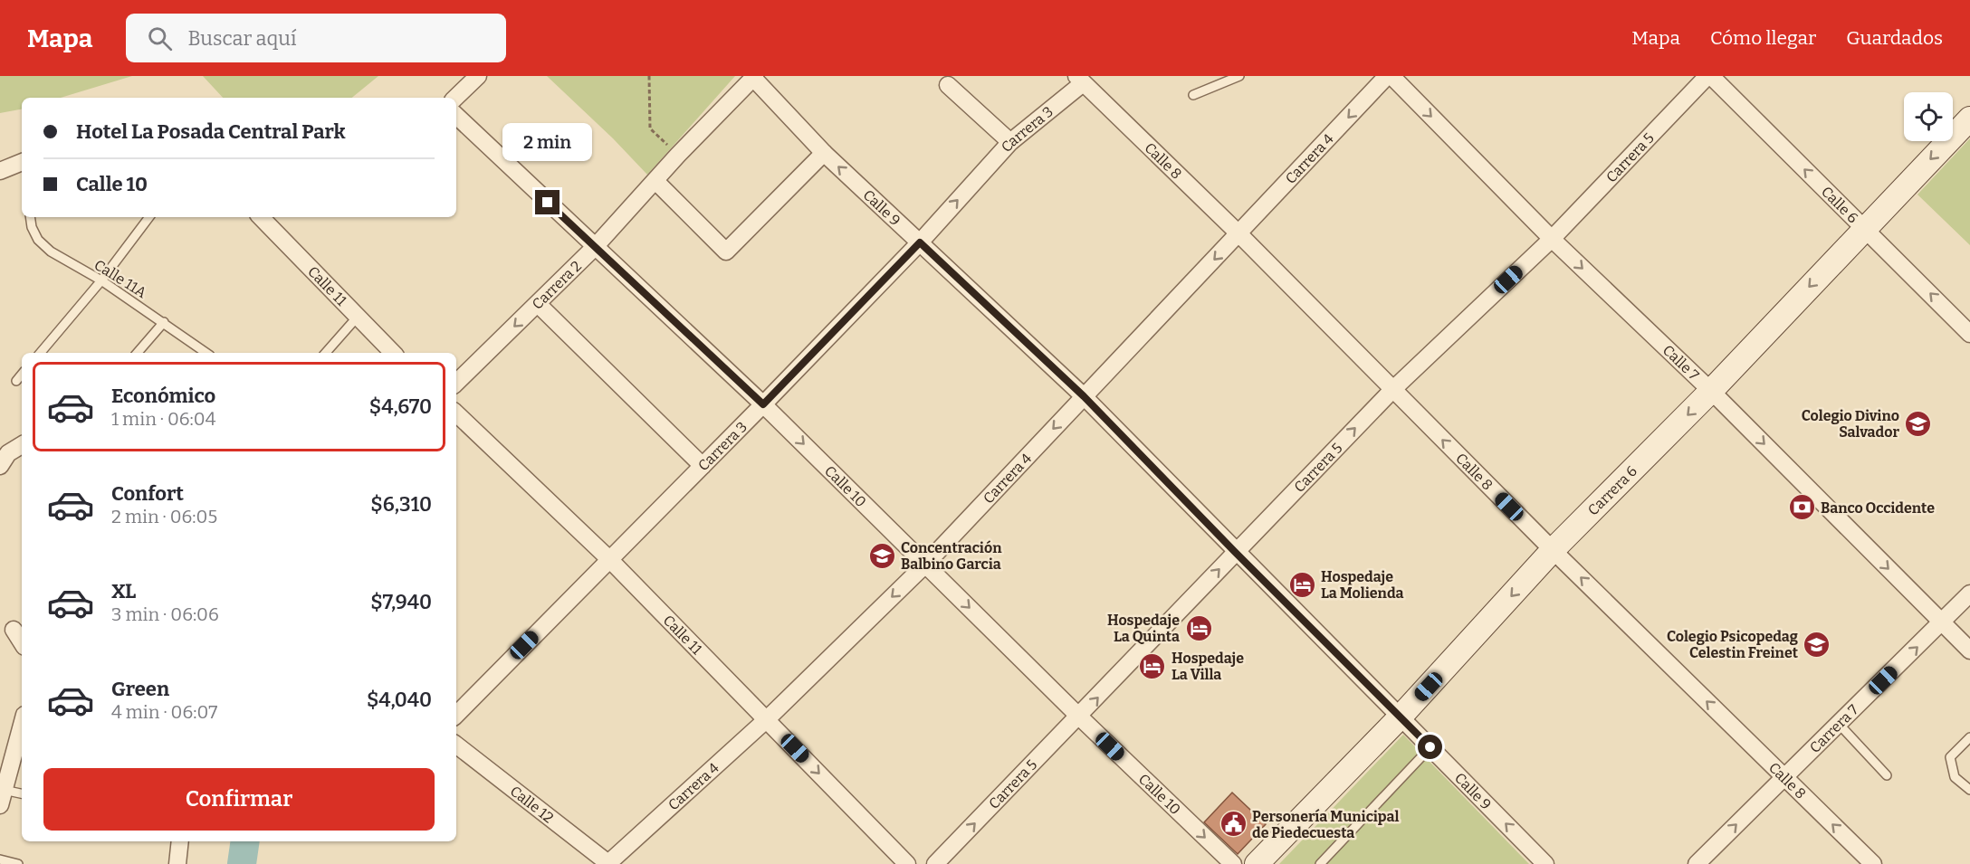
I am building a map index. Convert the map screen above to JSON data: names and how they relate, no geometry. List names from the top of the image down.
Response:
{
  "streets": {
    "street": [
      "Carrera 3",
      "Carrera 5",
      "Carrera 4",
      "Calle 8",
      "Calle 6",
      "Calle 9",
      "Carrera 2",
      "Calle 11",
      "Calle 7",
      "Calle 10",
      "Carrera 6",
      "Carrera 7",
      "Calle 12"
    ],
    "lane": ["Calle 11A"]
  },
  "crossings": [
    ["Carrera 3", "Calle 8"],
    ["Carrera 3", "Calle 9"],
    ["Carrera 3", "Calle 11"],
    ["Carrera 3", "Calle 10"],
    ["Carrera 5", "Calle 8"],
    ["Carrera 5", "Calle 6"],
    ["Carrera 5", "Calle 9"],
    ["Carrera 5", "Calle 7"],
    ["Carrera 5", "Calle 10"],
    ["Carrera 4", "Calle 8"],
    ["Carrera 4", "Calle 9"],
    ["Carrera 4", "Calle 11"],
    ["Carrera 4", "Calle 10"],
    ["Carrera 4", "Calle 12"],
    ["Calle 8", "Carrera 6"],
    ["Calle 8", "Carrera 7"],
    ["Calle 6", "Carrera 6"],
    ["Calle 9", "Carrera 2"],
    ["Calle 9", "Carrera 6"],
    ["Carrera 2", "Calle 10"],
    ["Calle 7", "Carrera 6"],
    ["Calle 7", "Carrera 7"]
  ],
  "one_way": [
    "Carrera 5",
    "Carrera 4",
    "Calle 8",
    "Calle 6",
    "Calle 7",
    "Calle 10",
    "Carrera 6",
    "Carrera 7"
  ],
  "places": {
    "school or university": ["Colegio Divino Salvador", "Concentración Balbino Garcia", "Colegio Psicopedag Celestin Freinet"],
    "bank": ["Banco Occidente"],
    "hotel": ["Hospedaje La Molienda", "Hospedaje La Quinta", "Hospedaje La Villa"],
    "public building": ["Personería Municipal de Piedecuesta"]
  },
  "page": {
    "header": "Mapa",
    "search": "Buscar aquí",
    "nav": ["Mapa", "Cómo llegar", "Guardados"],
    "banner": ["Hotel La Posada Central Park", "Calle 10"],
    "bubble": "2 min",
    "list": [
      {
        "name": "Económico",
        "note": "1 min · 06:04",
        "value": "$4,670"
      },
      {
        "name": "Confort",
        "note": "2 min · 06:05",
        "value": "$6,310"
      },
      {
        "name": "XL",
        "note": "3 min · 06:06",
        "value": "$7,940"
      },
      {
        "name": "Green",
        "note": "4 min · 06:07",
        "value": "$4,040"
      }
    ],
    "buttons": "Confirmar"
  }
}
